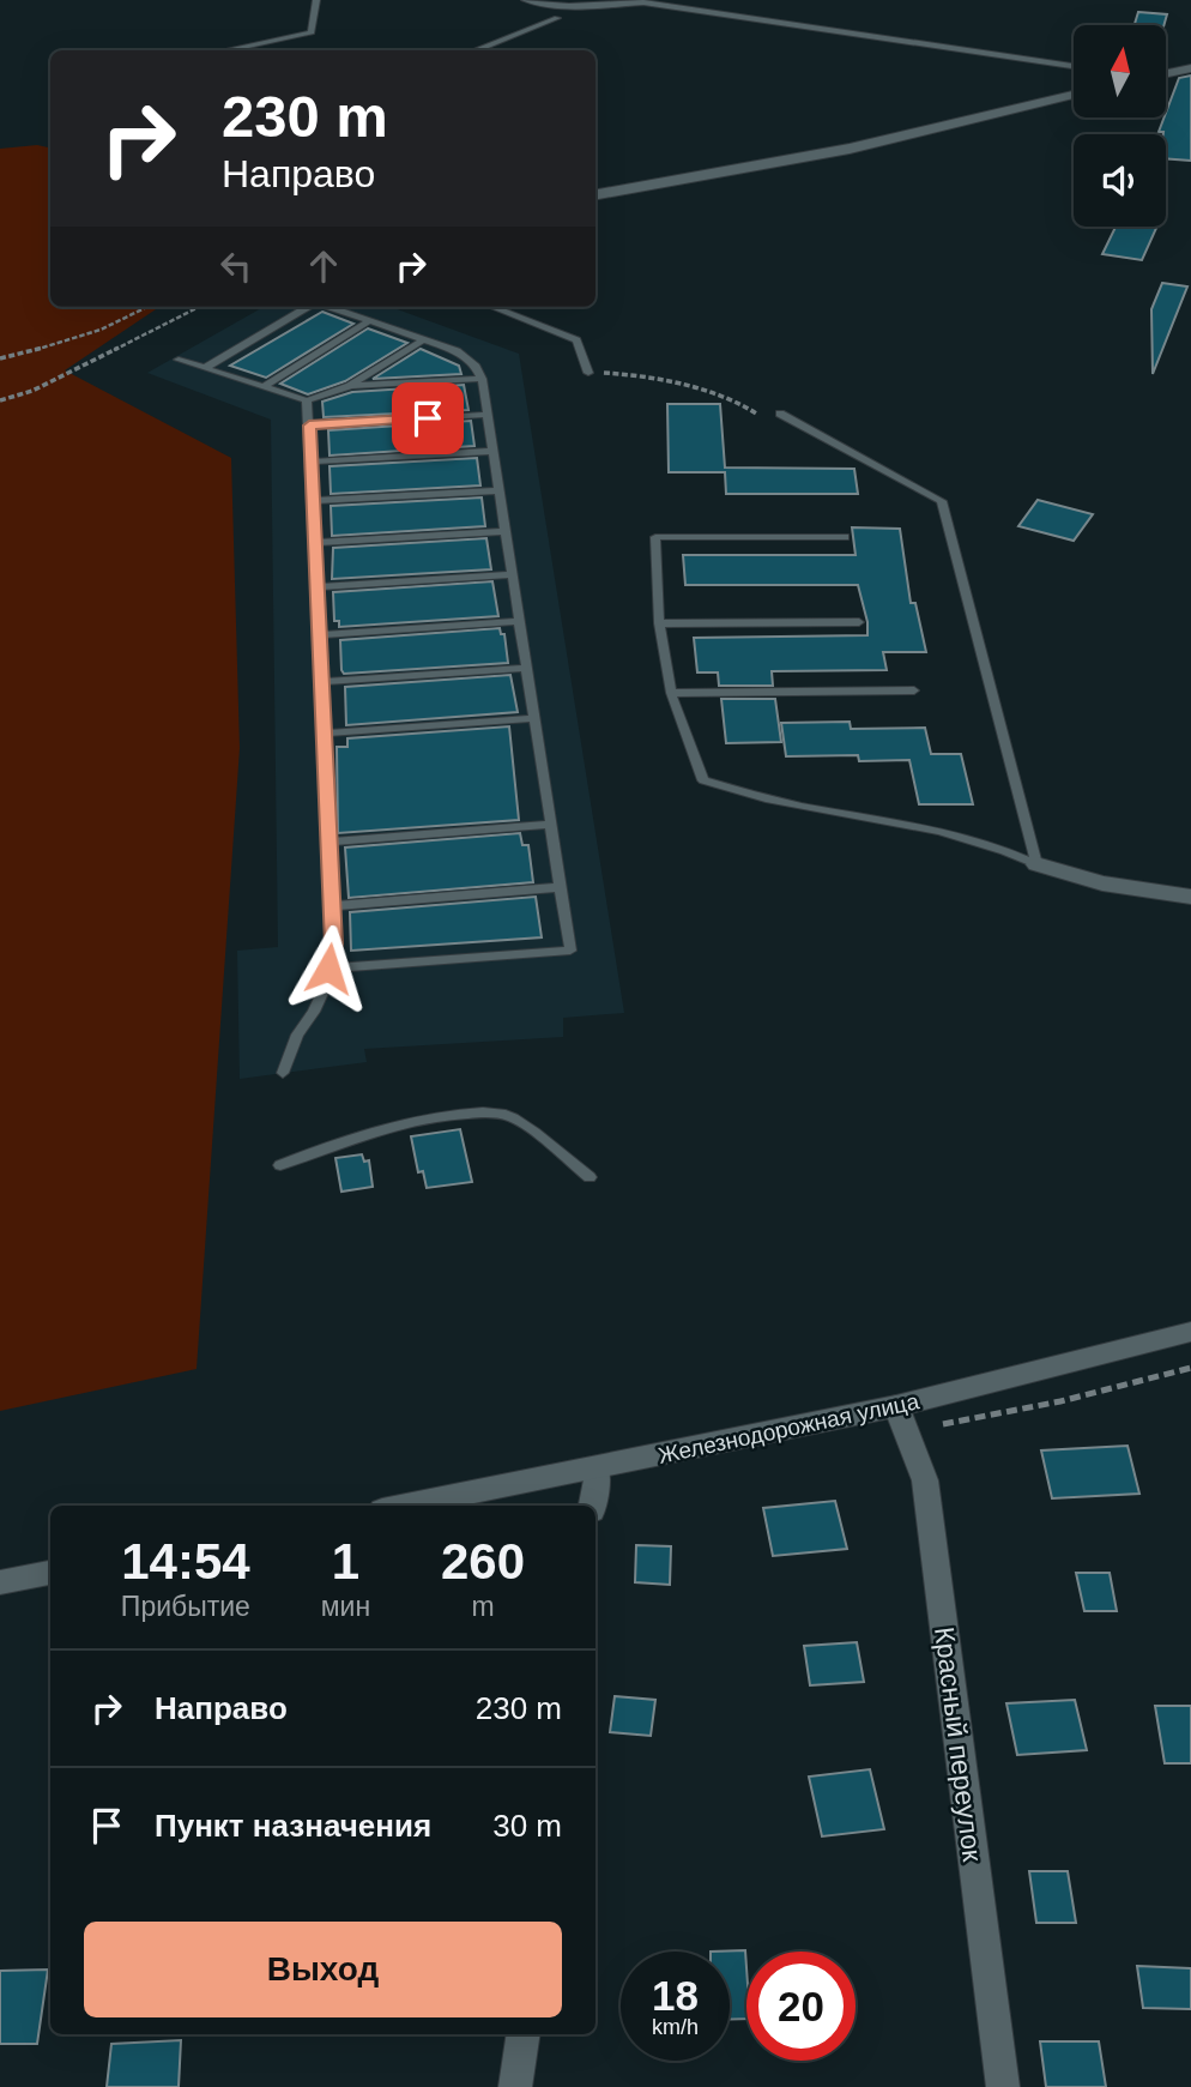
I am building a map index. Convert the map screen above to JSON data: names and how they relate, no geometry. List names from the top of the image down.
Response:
{
  "streets": {
    "street": ["Железнодорожная улица", "Красный переулок"]
  },
  "crossings": [
    ["Железнодорожная улица", "Красный переулок"]
  ],
  "north": "top",
  "page": {
    "turn": ["230 m", "Направо"],
    "eta": [
      "14:54",
      "Прибытие",
      "1",
      "мин",
      "260",
      "m"
    ],
    "list": [
      {
        "name": "Направо",
        "value": "230 m"
      },
      {
        "name": "Пункт назначения",
        "value": "30 m"
      }
    ],
    "buttons": "Выход",
    "speed": "18 km/h",
    "limit": "20"
  }
}
